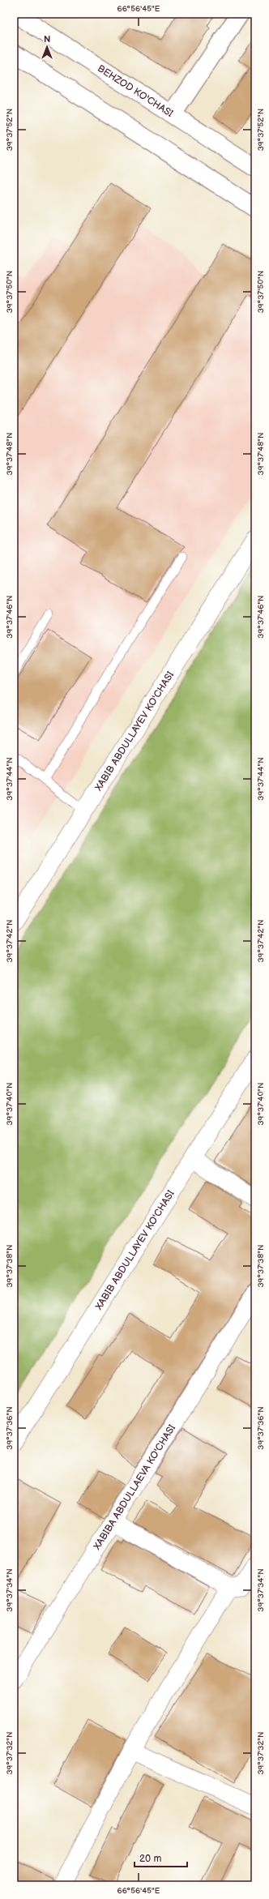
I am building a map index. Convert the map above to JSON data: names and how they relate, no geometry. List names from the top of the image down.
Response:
{
  "streets": {
    "street": ["BEHZOD KO'CHASI", "XABIB ABDULLAYEV KO'CHASI", "XABIBA ABDULLAEVA KO'CHASI"]
  },
  "scale_bar": "20 m",
  "north": "top",
  "coordinates": [
    "66°56'45\"E",
    "39°37'52\"N",
    "39°37'50\"N",
    "39°37'48\"N",
    "39°37'46\"N",
    "39°37'44\"N",
    "39°37'42\"N",
    "39°37'40\"N",
    "39°37'38\"N",
    "39°37'36\"N",
    "39°37'34\"N",
    "39°37'32\"N"
  ]
}
